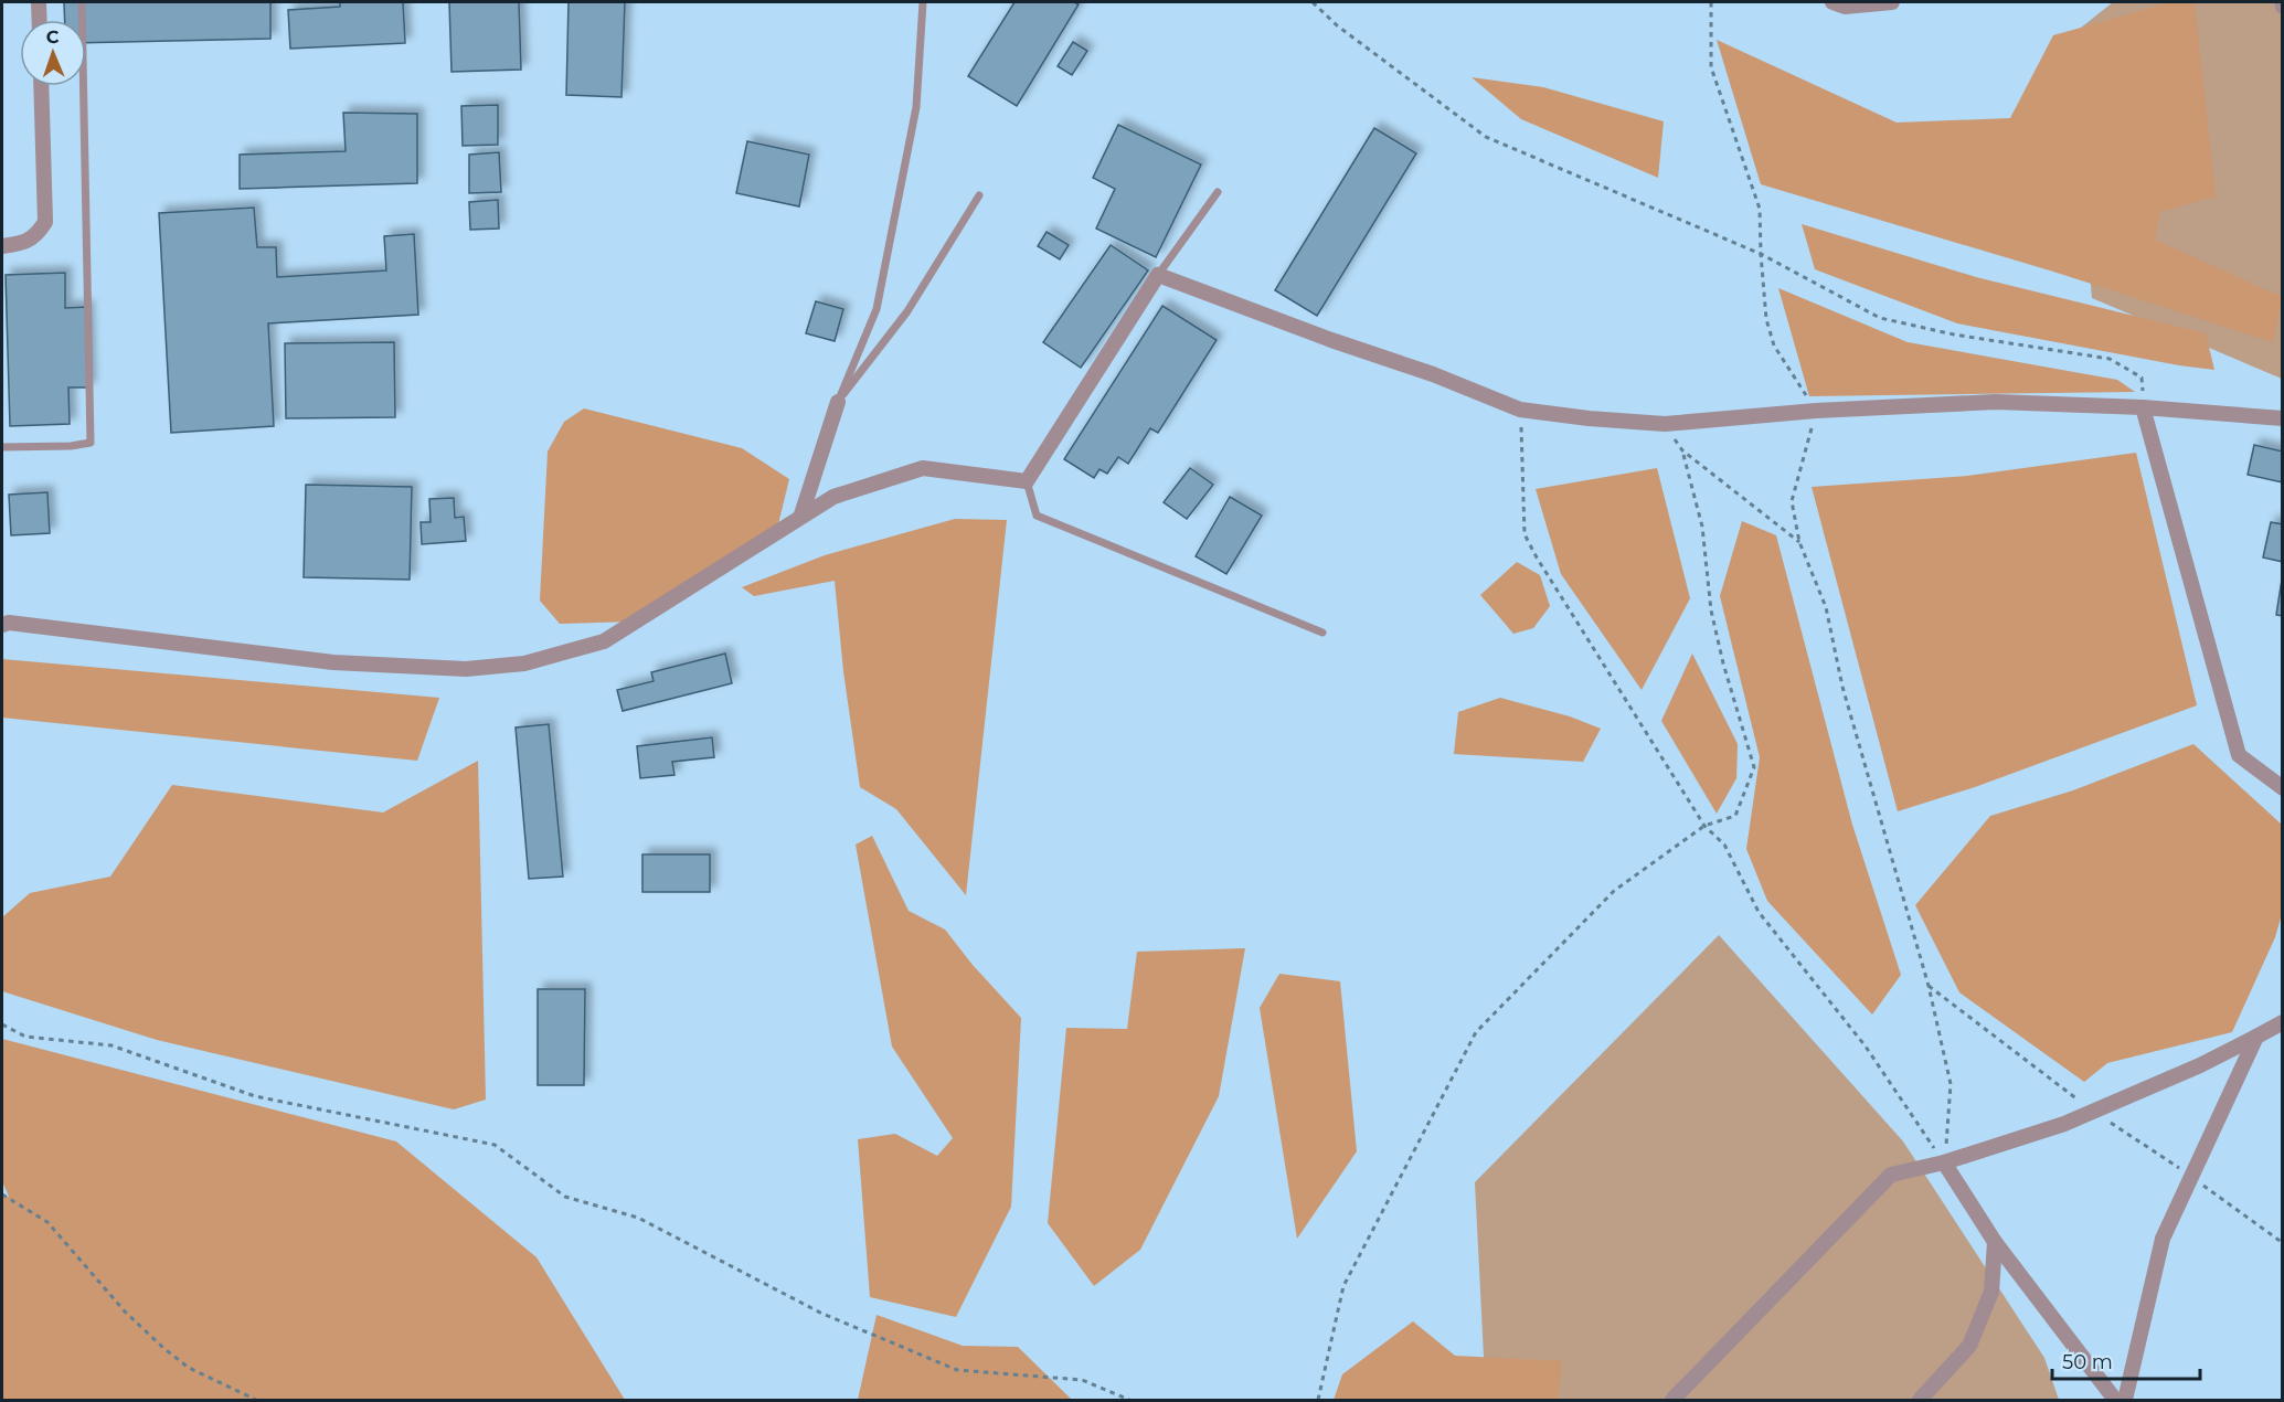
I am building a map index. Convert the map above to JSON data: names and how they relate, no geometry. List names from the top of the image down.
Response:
{
  "scale_bar": "50 m",
  "north": "top"
}
